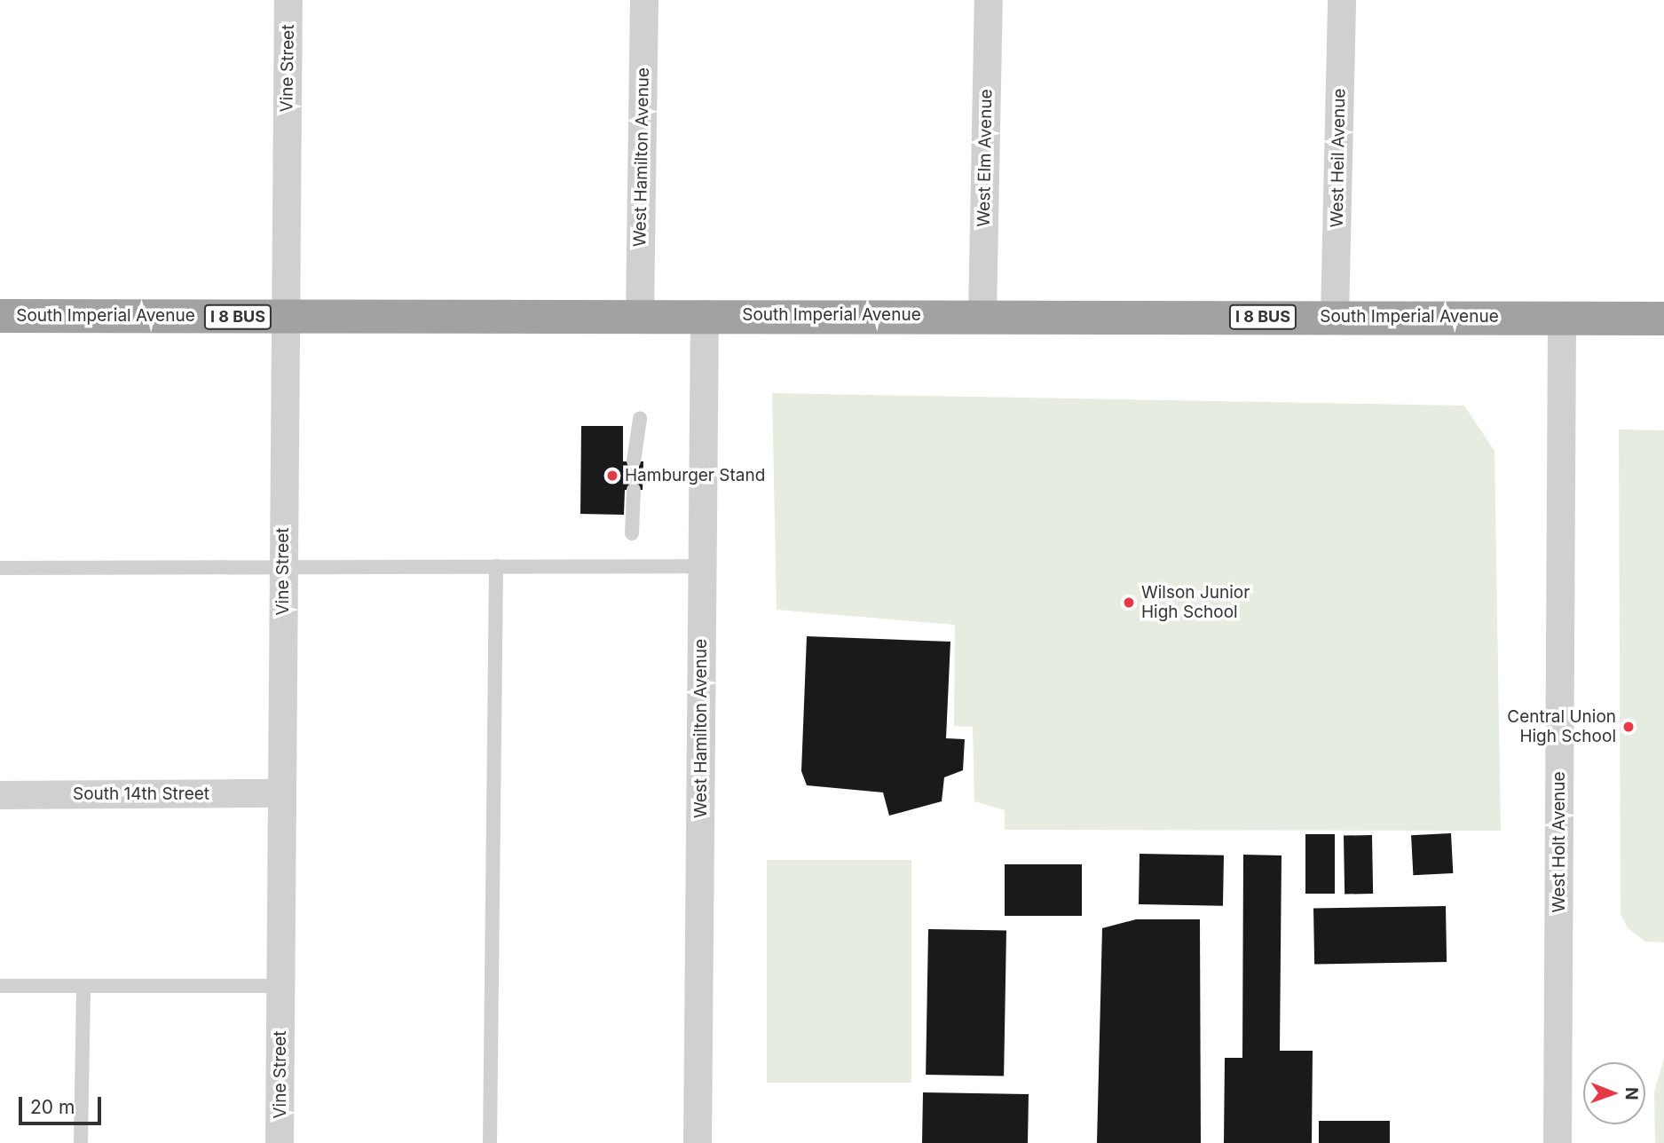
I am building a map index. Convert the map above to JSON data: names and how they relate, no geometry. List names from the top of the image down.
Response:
{
  "streets": {
    "highway": ["South Imperial Avenue", "I 8 BUS"],
    "street": [
      "Vine Street",
      "West Hamilton Avenue",
      "West Elm Avenue",
      "West Heil Avenue",
      "South 14th Street",
      "West Holt Avenue"
    ]
  },
  "crossings": [
    ["Vine Street", "South Imperial Avenue"],
    ["Vine Street", "South 14th Street"],
    ["West Hamilton Avenue", "South Imperial Avenue"],
    ["West Elm Avenue", "South Imperial Avenue"],
    ["West Heil Avenue", "South Imperial Avenue"],
    ["South Imperial Avenue", "West Holt Avenue"]
  ],
  "places": ["Hamburger Stand", "Wilson Junior High School", "Central Union High School"],
  "scale_bar": "20 m",
  "north": "right"
}
